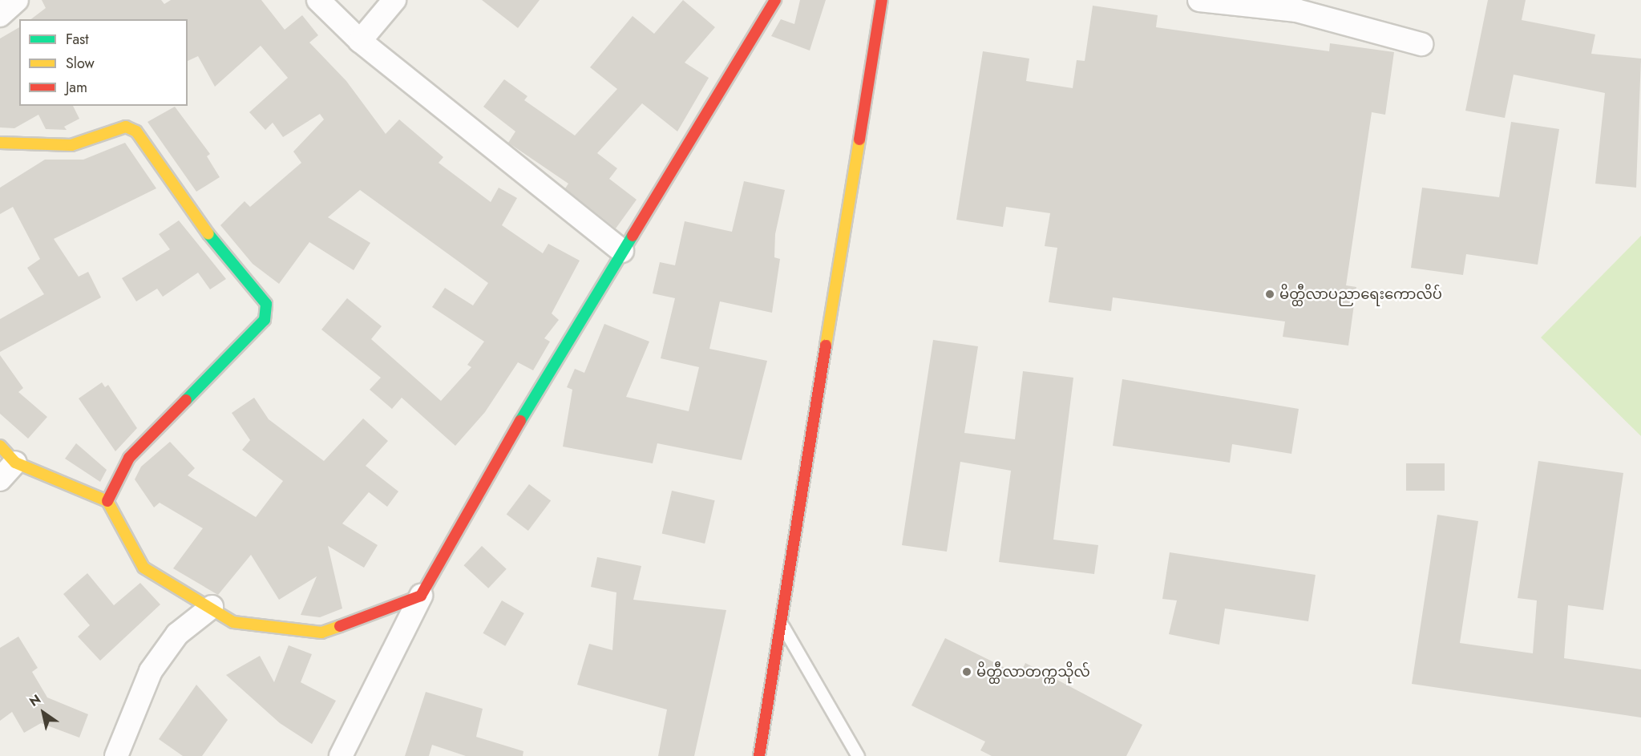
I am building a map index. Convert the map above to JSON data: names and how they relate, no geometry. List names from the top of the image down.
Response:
{
  "places": ["မိတ္ထီလာပညာရေးကောလိပ်", "မိတ္ထီလာတက္ကသိုလ်"],
  "legend": ["Fast", "Slow", "Jam"],
  "north": "top left"
}
